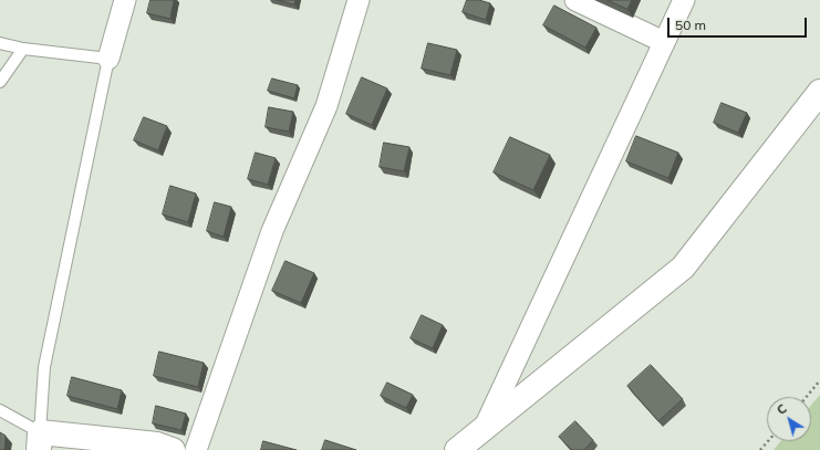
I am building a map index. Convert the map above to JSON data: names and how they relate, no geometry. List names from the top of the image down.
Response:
{
  "scale_bar": "50 m",
  "north": "top left"
}
